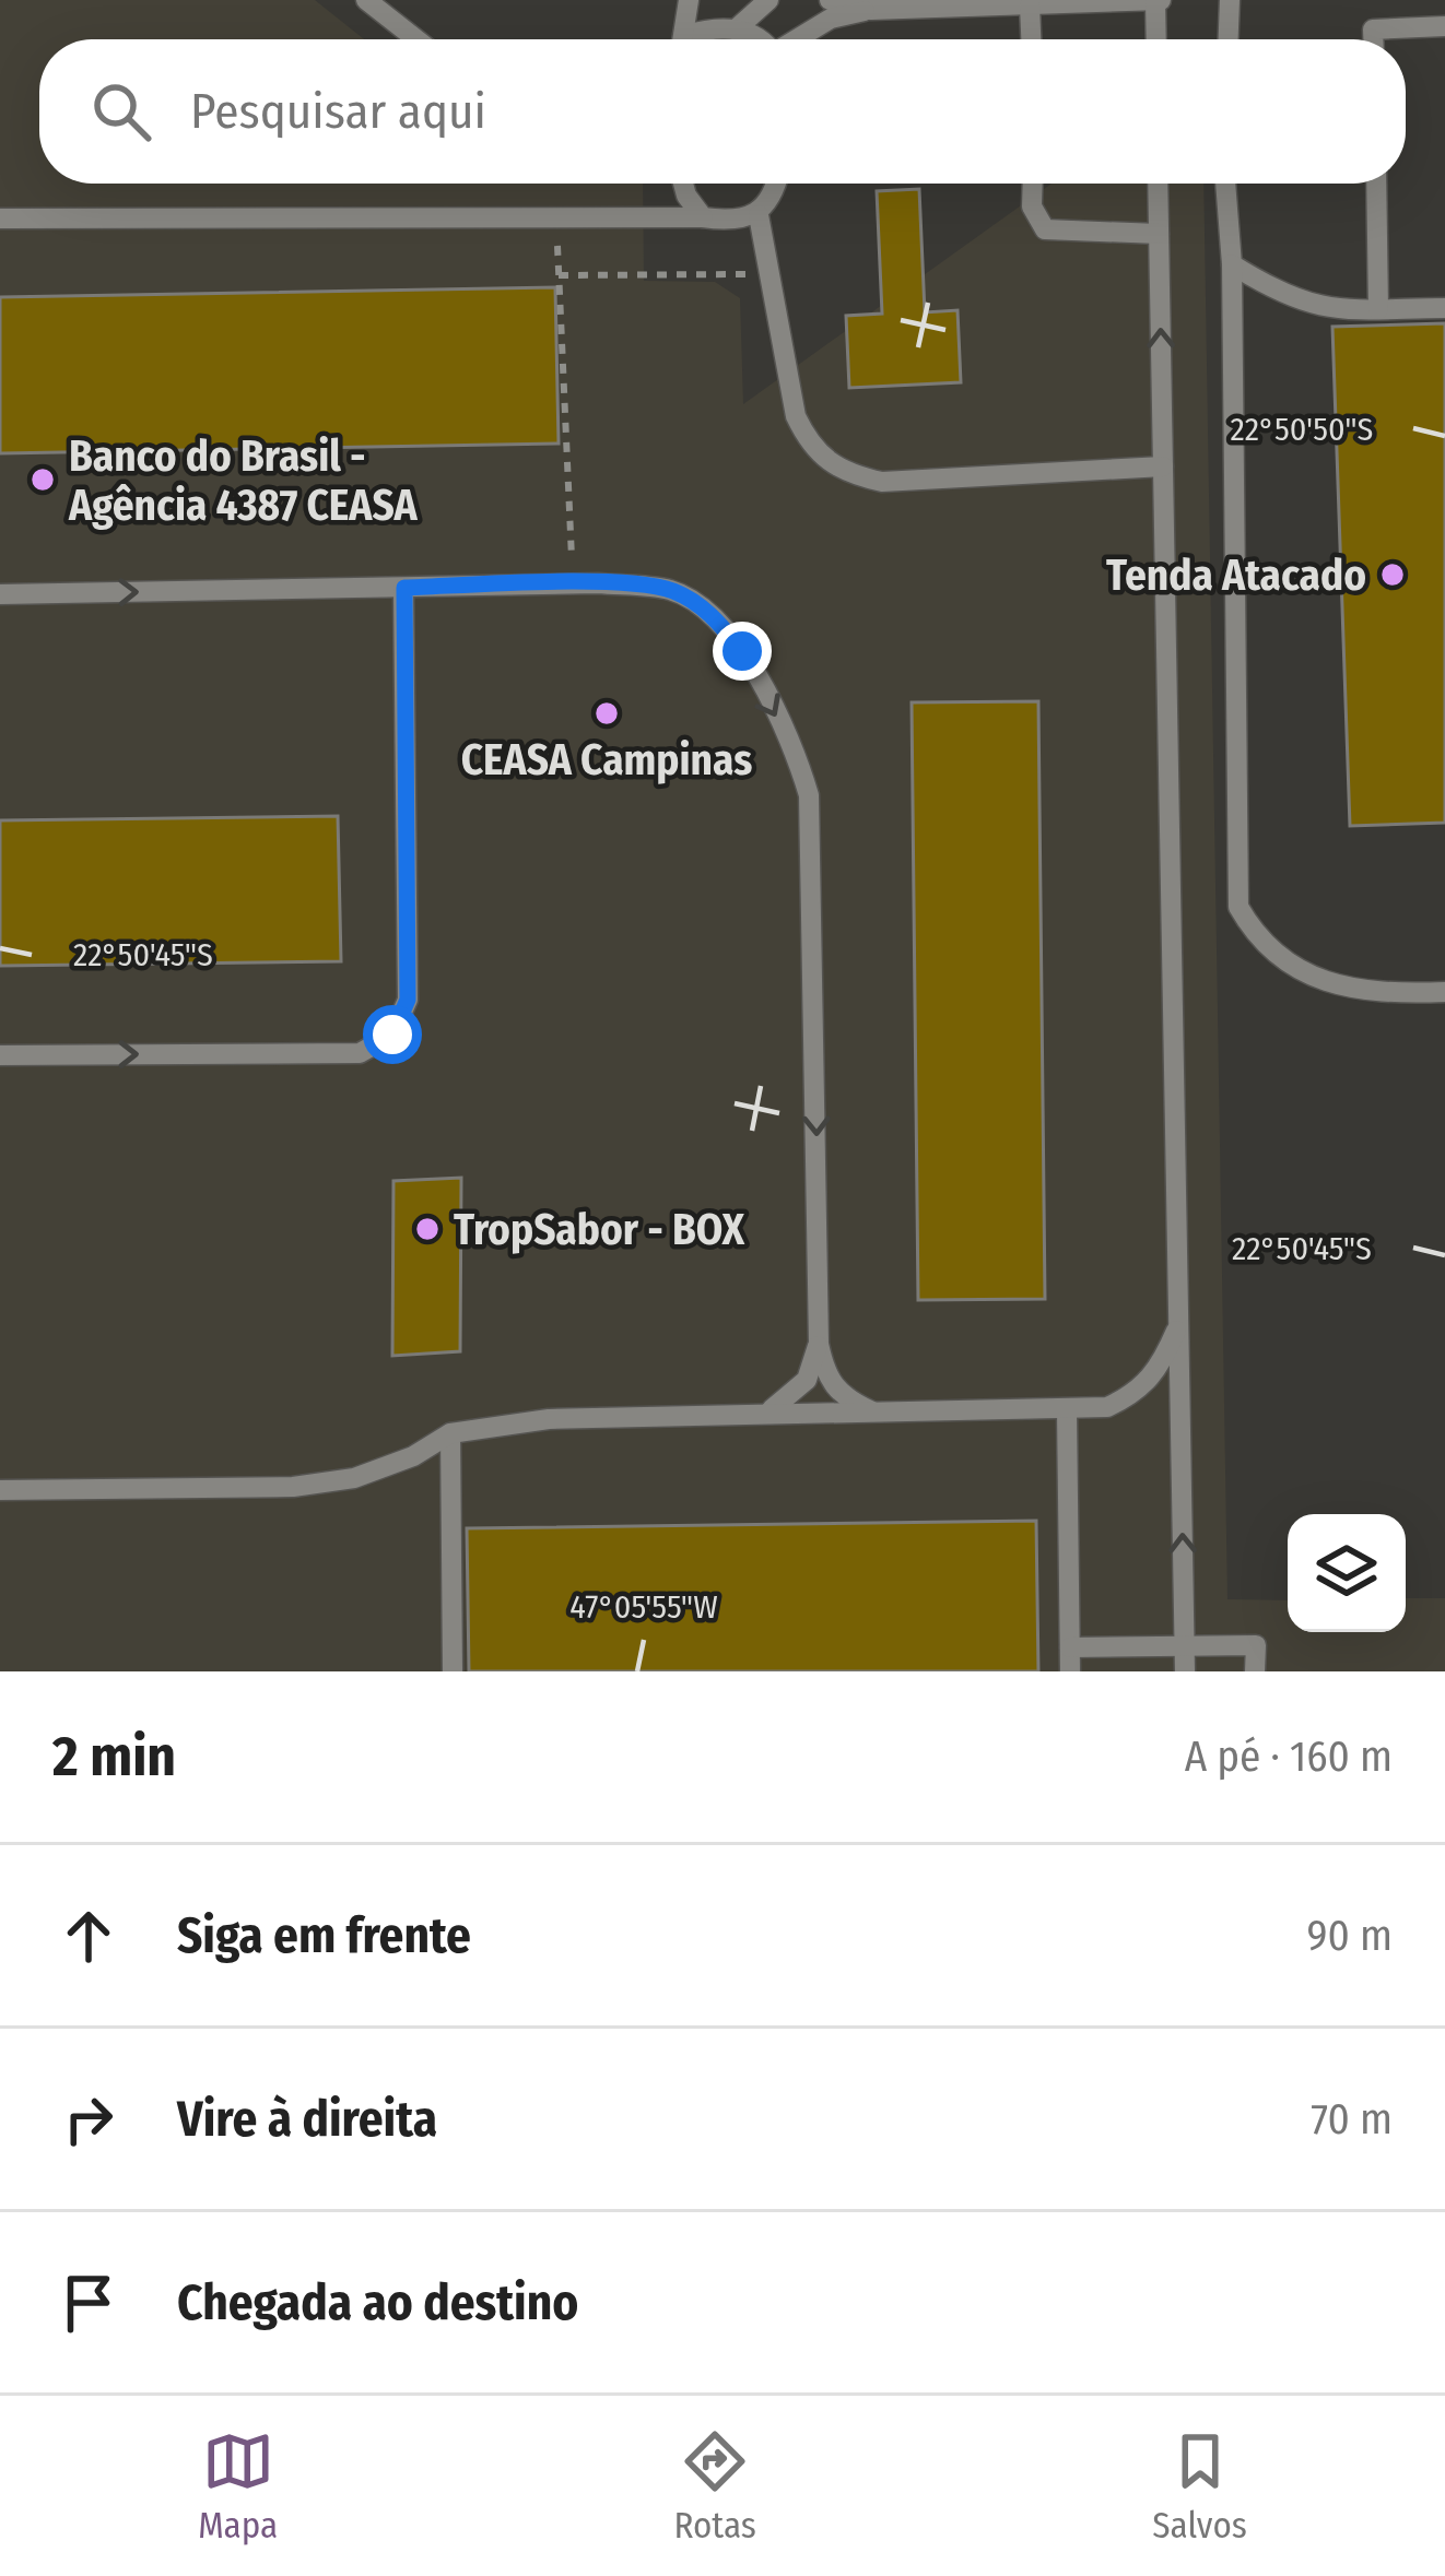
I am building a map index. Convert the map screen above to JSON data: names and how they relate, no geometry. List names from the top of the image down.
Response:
{
  "places": [
    "Banco do Brasil - Agência 4387 CEASA",
    "Tenda Atacado",
    "CEASA Campinas",
    "TropSabor - BOX"
  ],
  "page": {
    "search": "Pesquisar aqui",
    "heading": ["2 min", "A pé · 160 m"],
    "list": [
      ["Siga em frente", "90 m"],
      ["Vire à direita", "70 m"],
      "Chegada ao destino"
    ],
    "nav": ["Mapa", "Rotas", "Salvos"]
  },
  "coordinates": ["22°50'50\"S", "22°50'45\"S", "47°05'55\"W"]
}
